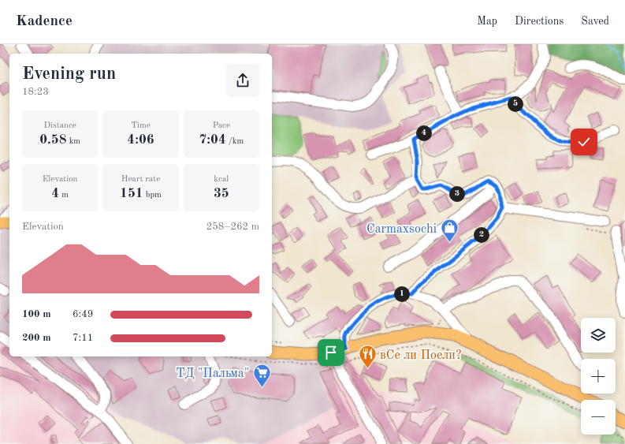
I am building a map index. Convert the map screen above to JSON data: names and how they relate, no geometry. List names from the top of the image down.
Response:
{
  "places": {
    "shop": ["Carmaxsochi"],
    "restaurant": ["вСе ли Поели?"],
    "supermarket": ["ТД \"Пальма\""]
  },
  "page": {
    "header": "Kadence",
    "nav": ["Map", "Directions", "Saved"],
    "heading": ["Evening run", "18:23"],
    "pins": [
      "5",
      "4",
      "3",
      "2",
      "1"
    ],
    "stats": [
      ["Distance", "0.58 km"],
      ["Time", "4:06"],
      ["Pace", "7:04 /km"],
      ["Elevation", "4 m"],
      ["Heart rate", "151 bpm"],
      ["kcal", "35"]
    ],
    "chart": ["Elevation", "258–262 m"],
    "list": [
      {
        "name": "100 m",
        "note": "6:49"
      },
      {
        "name": "200 m",
        "note": "7:11"
      }
    ],
    "map_buttons": ["+", "−"]
  }
}
